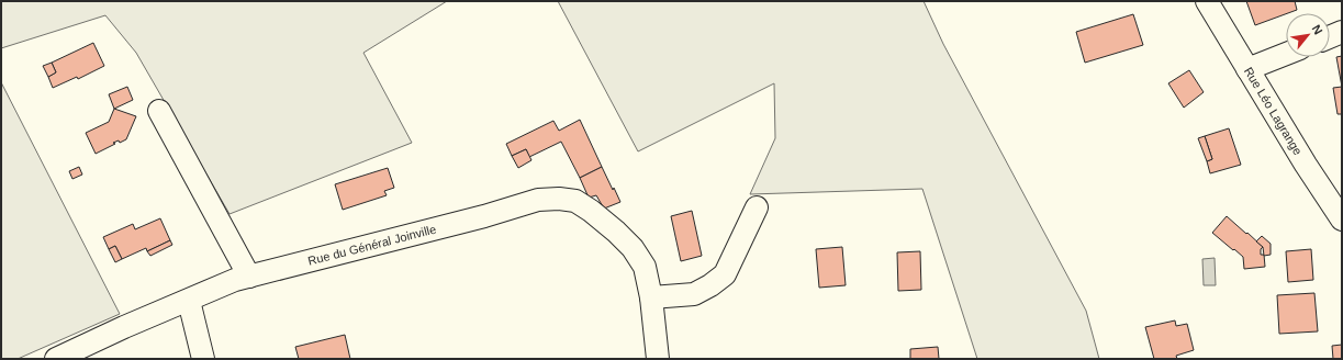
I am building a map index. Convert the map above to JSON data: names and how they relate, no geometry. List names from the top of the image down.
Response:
{
  "streets": {
    "street": ["Rue Léo Lagrange", "Rue du Général Joinville"]
  },
  "north": "top right"
}
